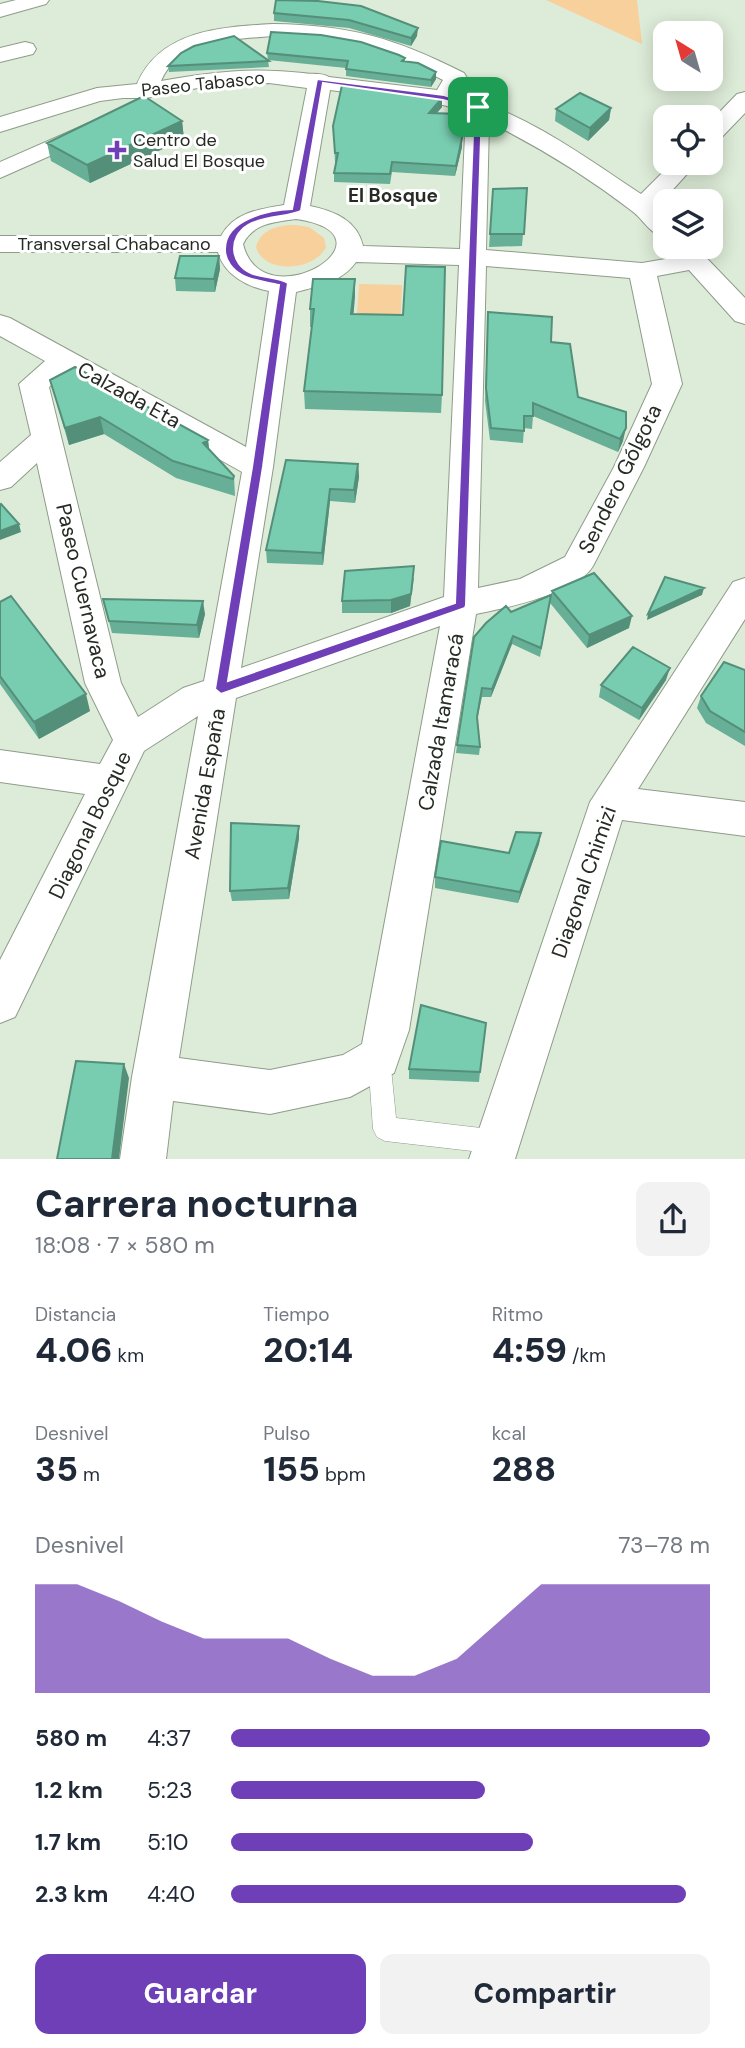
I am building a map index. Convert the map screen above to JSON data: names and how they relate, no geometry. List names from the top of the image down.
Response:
{
  "streets": {
    "street": [
      "Paseo Tabasco",
      "Transversal Chabacano",
      "Calzada Eta",
      "Sendero Gólgota",
      "Paseo Cuernavaca",
      "Calzada Itamaracá",
      "Avenida España",
      "Diagonal Bosque",
      "Diagonal Chimizi"
    ]
  },
  "crossings": [
    ["Paseo Tabasco", "Calzada Itamaracá"],
    ["Transversal Chabacano", "Avenida España"],
    ["Calzada Eta", "Paseo Cuernavaca"],
    ["Calzada Eta", "Avenida España"],
    ["Sendero Gólgota", "Calzada Itamaracá"],
    ["Sendero Gólgota", "Avenida España"],
    ["Sendero Gólgota", "Diagonal Bosque"],
    ["Paseo Cuernavaca", "Diagonal Bosque"],
    ["Avenida España", "Diagonal Bosque"]
  ],
  "districts": ["El Bosque"],
  "places": {
    "health": ["Centro de Salud El Bosque"]
  },
  "north": "top left",
  "page": {
    "heading": ["Carrera nocturna", "18:08 · 7 × 580 m"],
    "stats": [
      ["Distancia", "4.06 km"],
      ["Tiempo", "20:14"],
      ["Ritmo", "4:59 /km"],
      ["Desnivel", "35 m"],
      ["Pulso", "155 bpm"],
      ["kcal", "288"]
    ],
    "chart": ["Desnivel", "73–78 m"],
    "list": [
      {
        "name": "580 m",
        "note": "4:37"
      },
      {
        "name": "1.2 km",
        "note": "5:23"
      },
      {
        "name": "1.7 km",
        "note": "5:10"
      },
      {
        "name": "2.3 km",
        "note": "4:40"
      }
    ],
    "buttons": ["Guardar", "Compartir"]
  }
}
